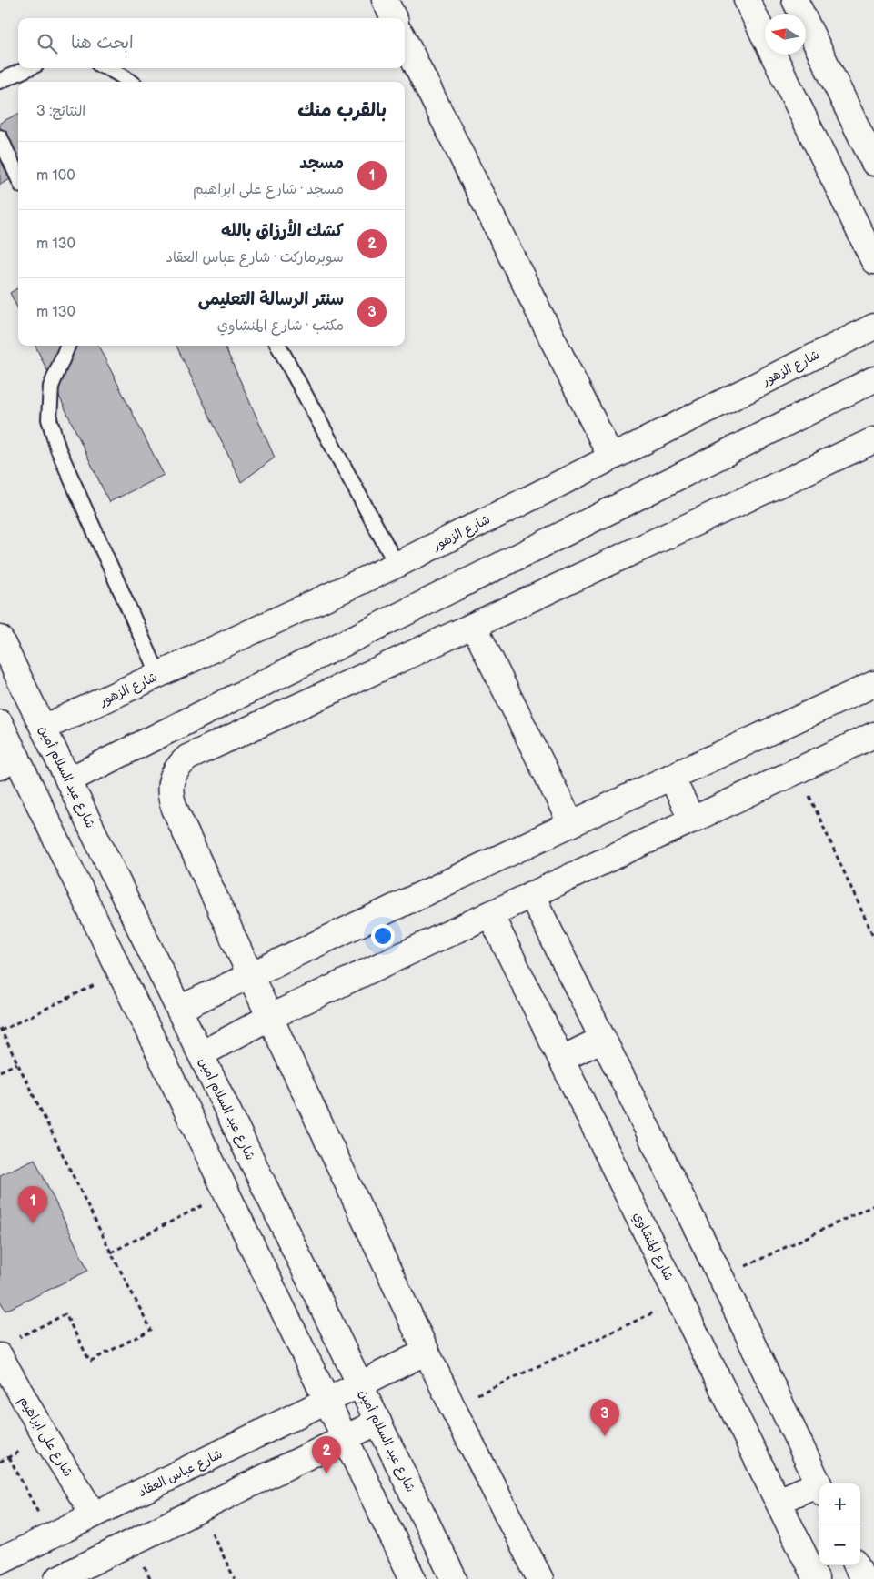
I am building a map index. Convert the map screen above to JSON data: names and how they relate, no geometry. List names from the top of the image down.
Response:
{
  "streets": {
    "street": [
      "شارع الزهور",
      "شارع عبد السلام أمين",
      "شارع المنشاوي",
      "شارع على ابراهيم",
      "شارع عباس العقاد"
    ]
  },
  "crossings": [
    ["شارع الزهور", "شارع عبد السلام أمين"],
    ["شارع عبد السلام أمين", "شارع عباس العقاد"],
    ["شارع على ابراهيم", "شارع عباس العقاد"]
  ],
  "north": "left",
  "page": {
    "search": "ابحث هنا",
    "heading": ["بالقرب منك", "النتائج: 3"],
    "list": [
      {
        "mark": "1",
        "name": "مسجد",
        "note": "مسجد · شارع على ابراهيم",
        "value": "100 m"
      },
      {
        "mark": "2",
        "name": "كشك الأرزاق بالله",
        "note": "سوبرماركت · شارع عباس العقاد",
        "value": "130 m"
      },
      {
        "mark": "3",
        "name": "سنتر الرسالة التعليمى",
        "note": "مكتب · شارع المنشاوي",
        "value": "130 m"
      }
    ],
    "pins": ["1", "3", "2"],
    "map_buttons": ["+", "−"]
  }
}
